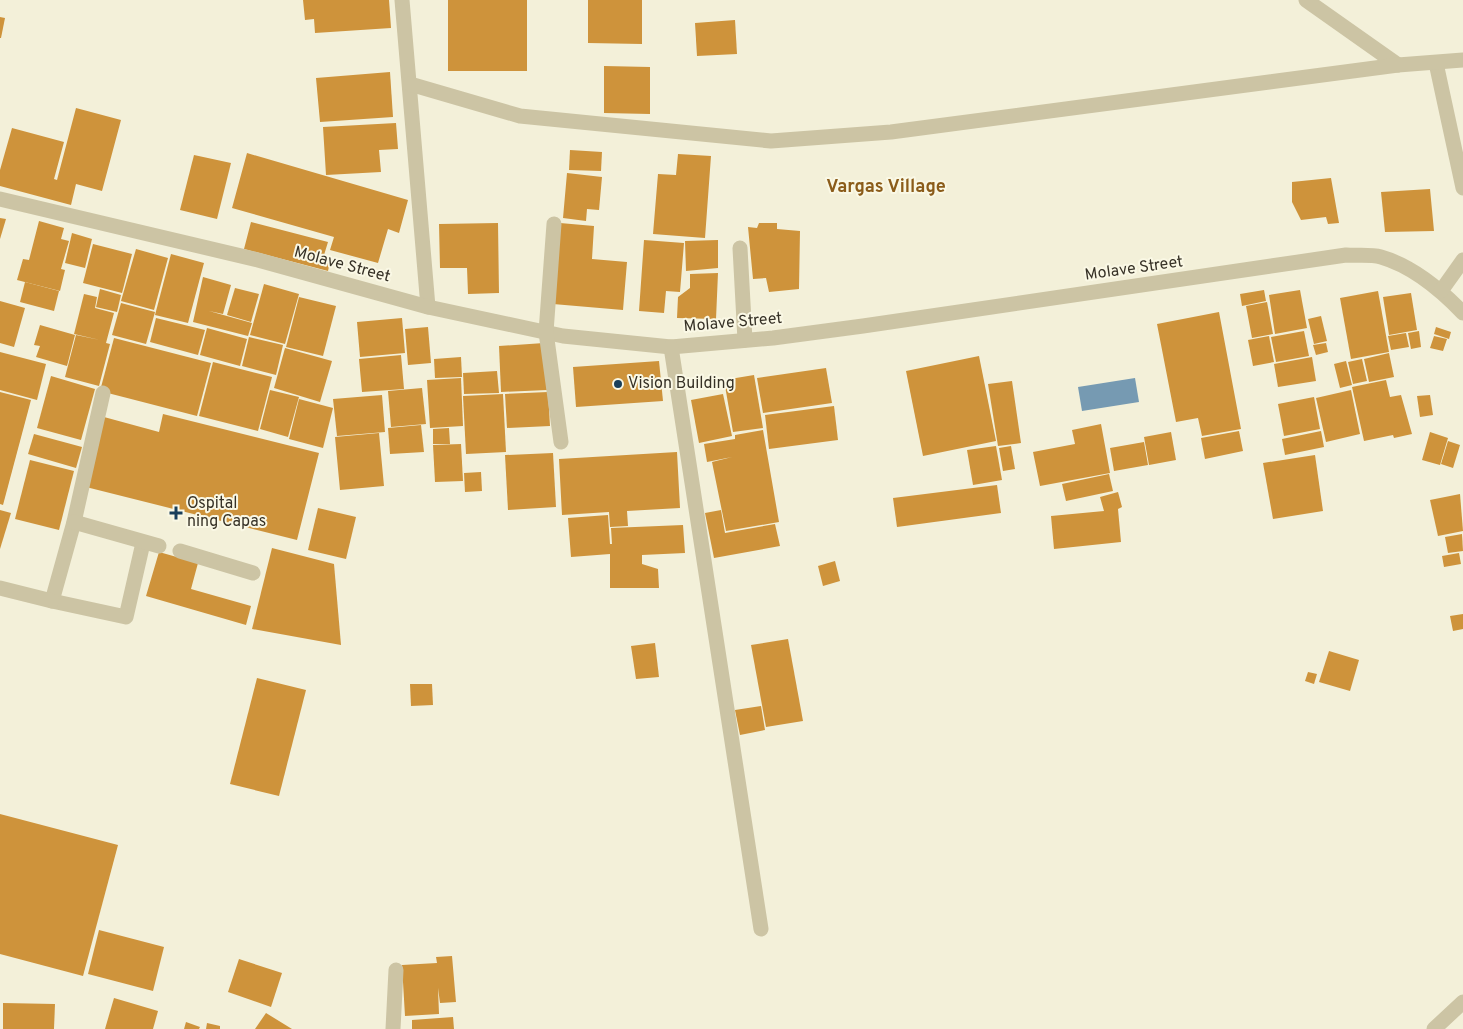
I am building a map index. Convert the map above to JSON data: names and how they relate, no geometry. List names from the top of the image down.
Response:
{
  "streets": {
    "street": ["Molave Street"]
  },
  "districts": ["Vargas Village"],
  "places": {
    "other": ["Vision Building"],
    "health": ["Ospital ning Capas"]
  }
}
